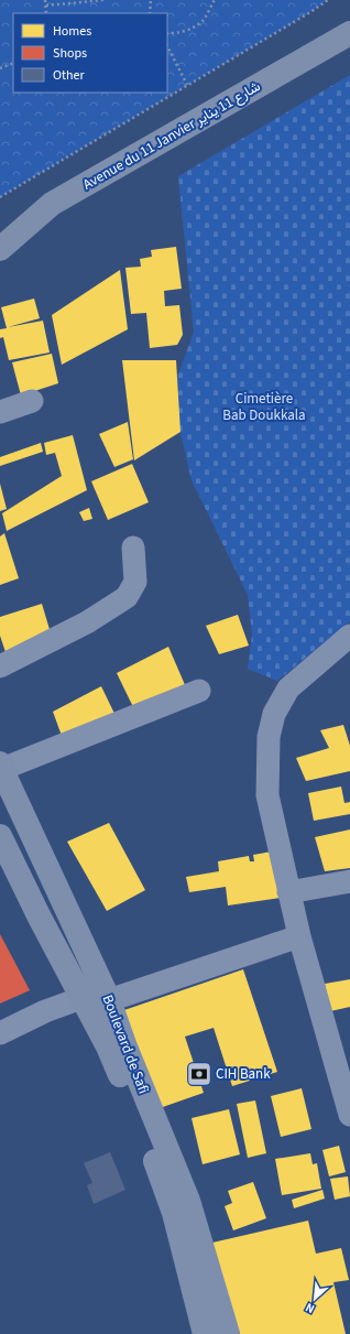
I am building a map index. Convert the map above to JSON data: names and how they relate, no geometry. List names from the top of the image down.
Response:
{
  "streets": {
    "main road": ["Avenue du 11 Janvier شارع 11 يناير", "Boulevard de Safi"]
  },
  "parks": ["Cimetière Bab Doukkala"],
  "places": {
    "bank": ["CIH Bank"]
  },
  "legend": ["Homes", "Shops", "Other"],
  "north": "bottom left"
}
